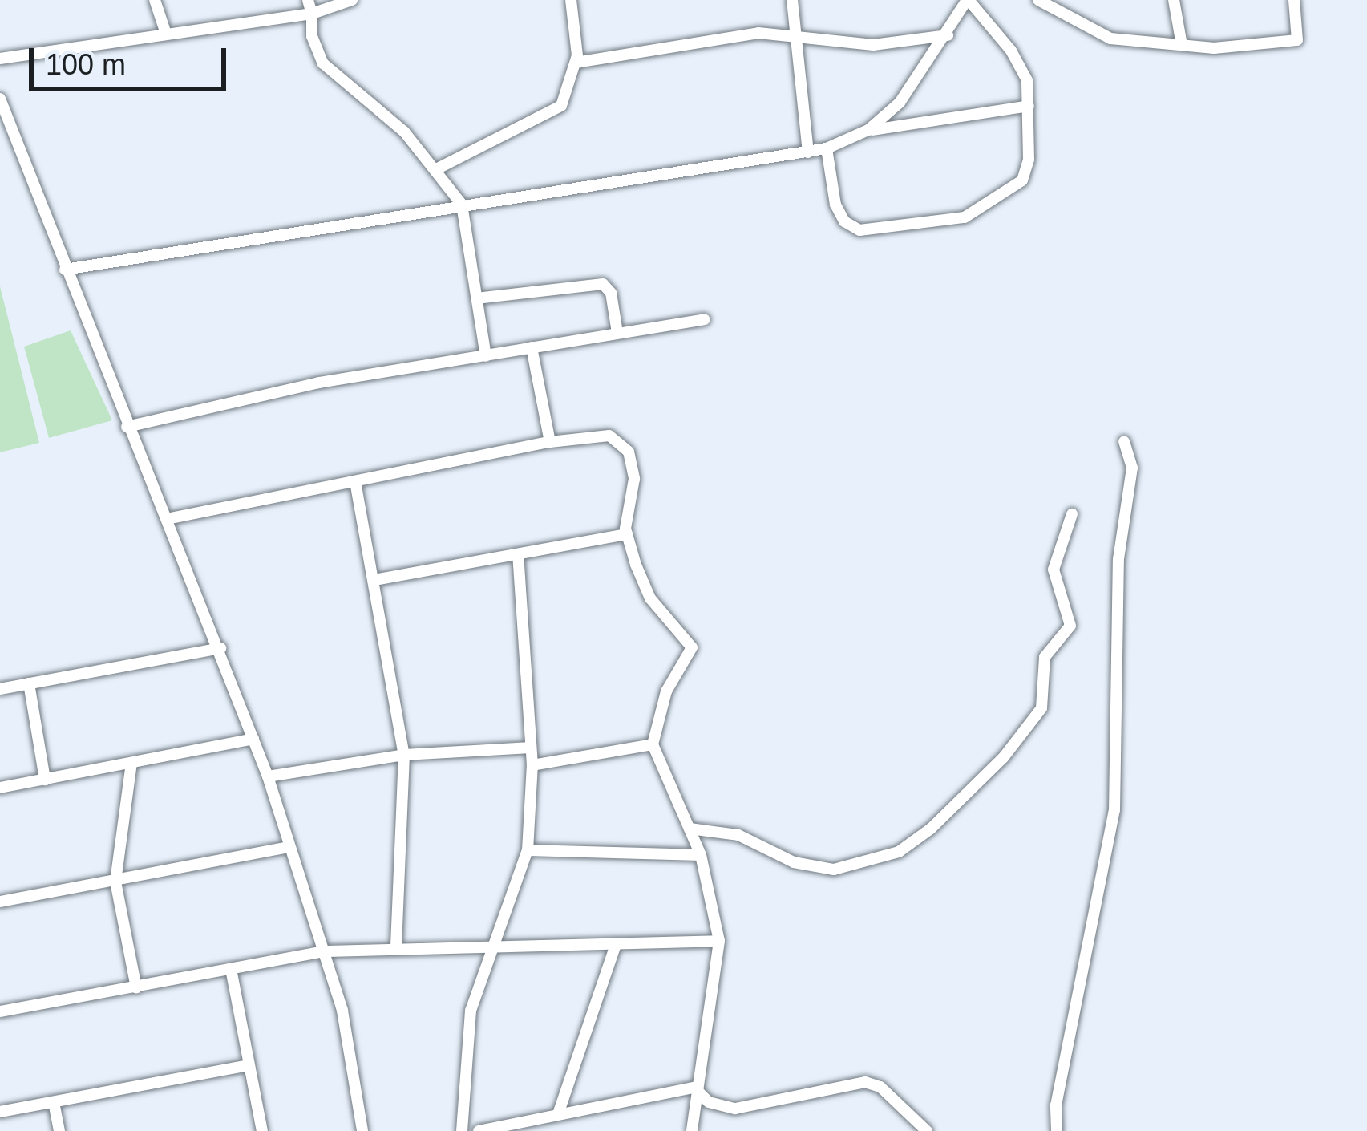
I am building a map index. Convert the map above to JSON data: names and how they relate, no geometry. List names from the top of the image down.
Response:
{
  "scale_bar": "100 m"
}
